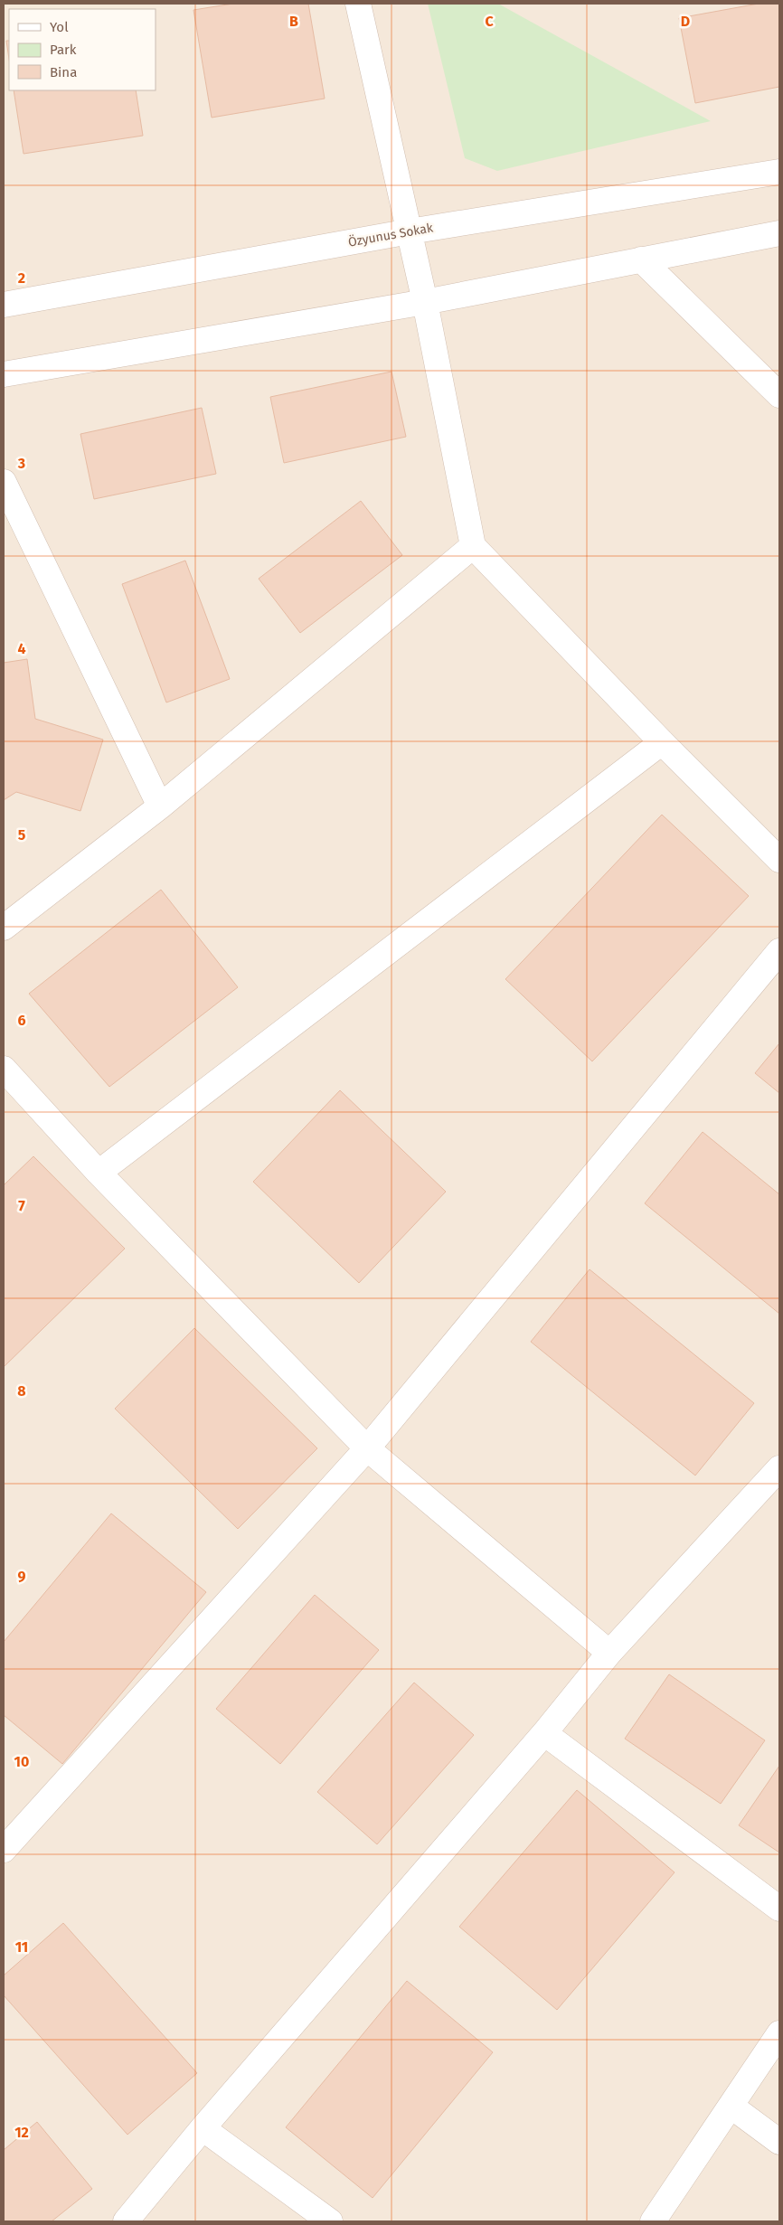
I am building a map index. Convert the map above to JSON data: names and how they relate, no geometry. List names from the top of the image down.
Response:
{
  "streets": {
    "street": ["Özyunus Sokak"]
  },
  "legend": ["Yol", "Park", "Bina"],
  "grid": {
    "columns": ["B", "C", "D"],
    "rows": [
      "2",
      "3",
      "4",
      "5",
      "6",
      "7",
      "8",
      "9",
      "10",
      "11",
      "12"
    ]
  }
}
